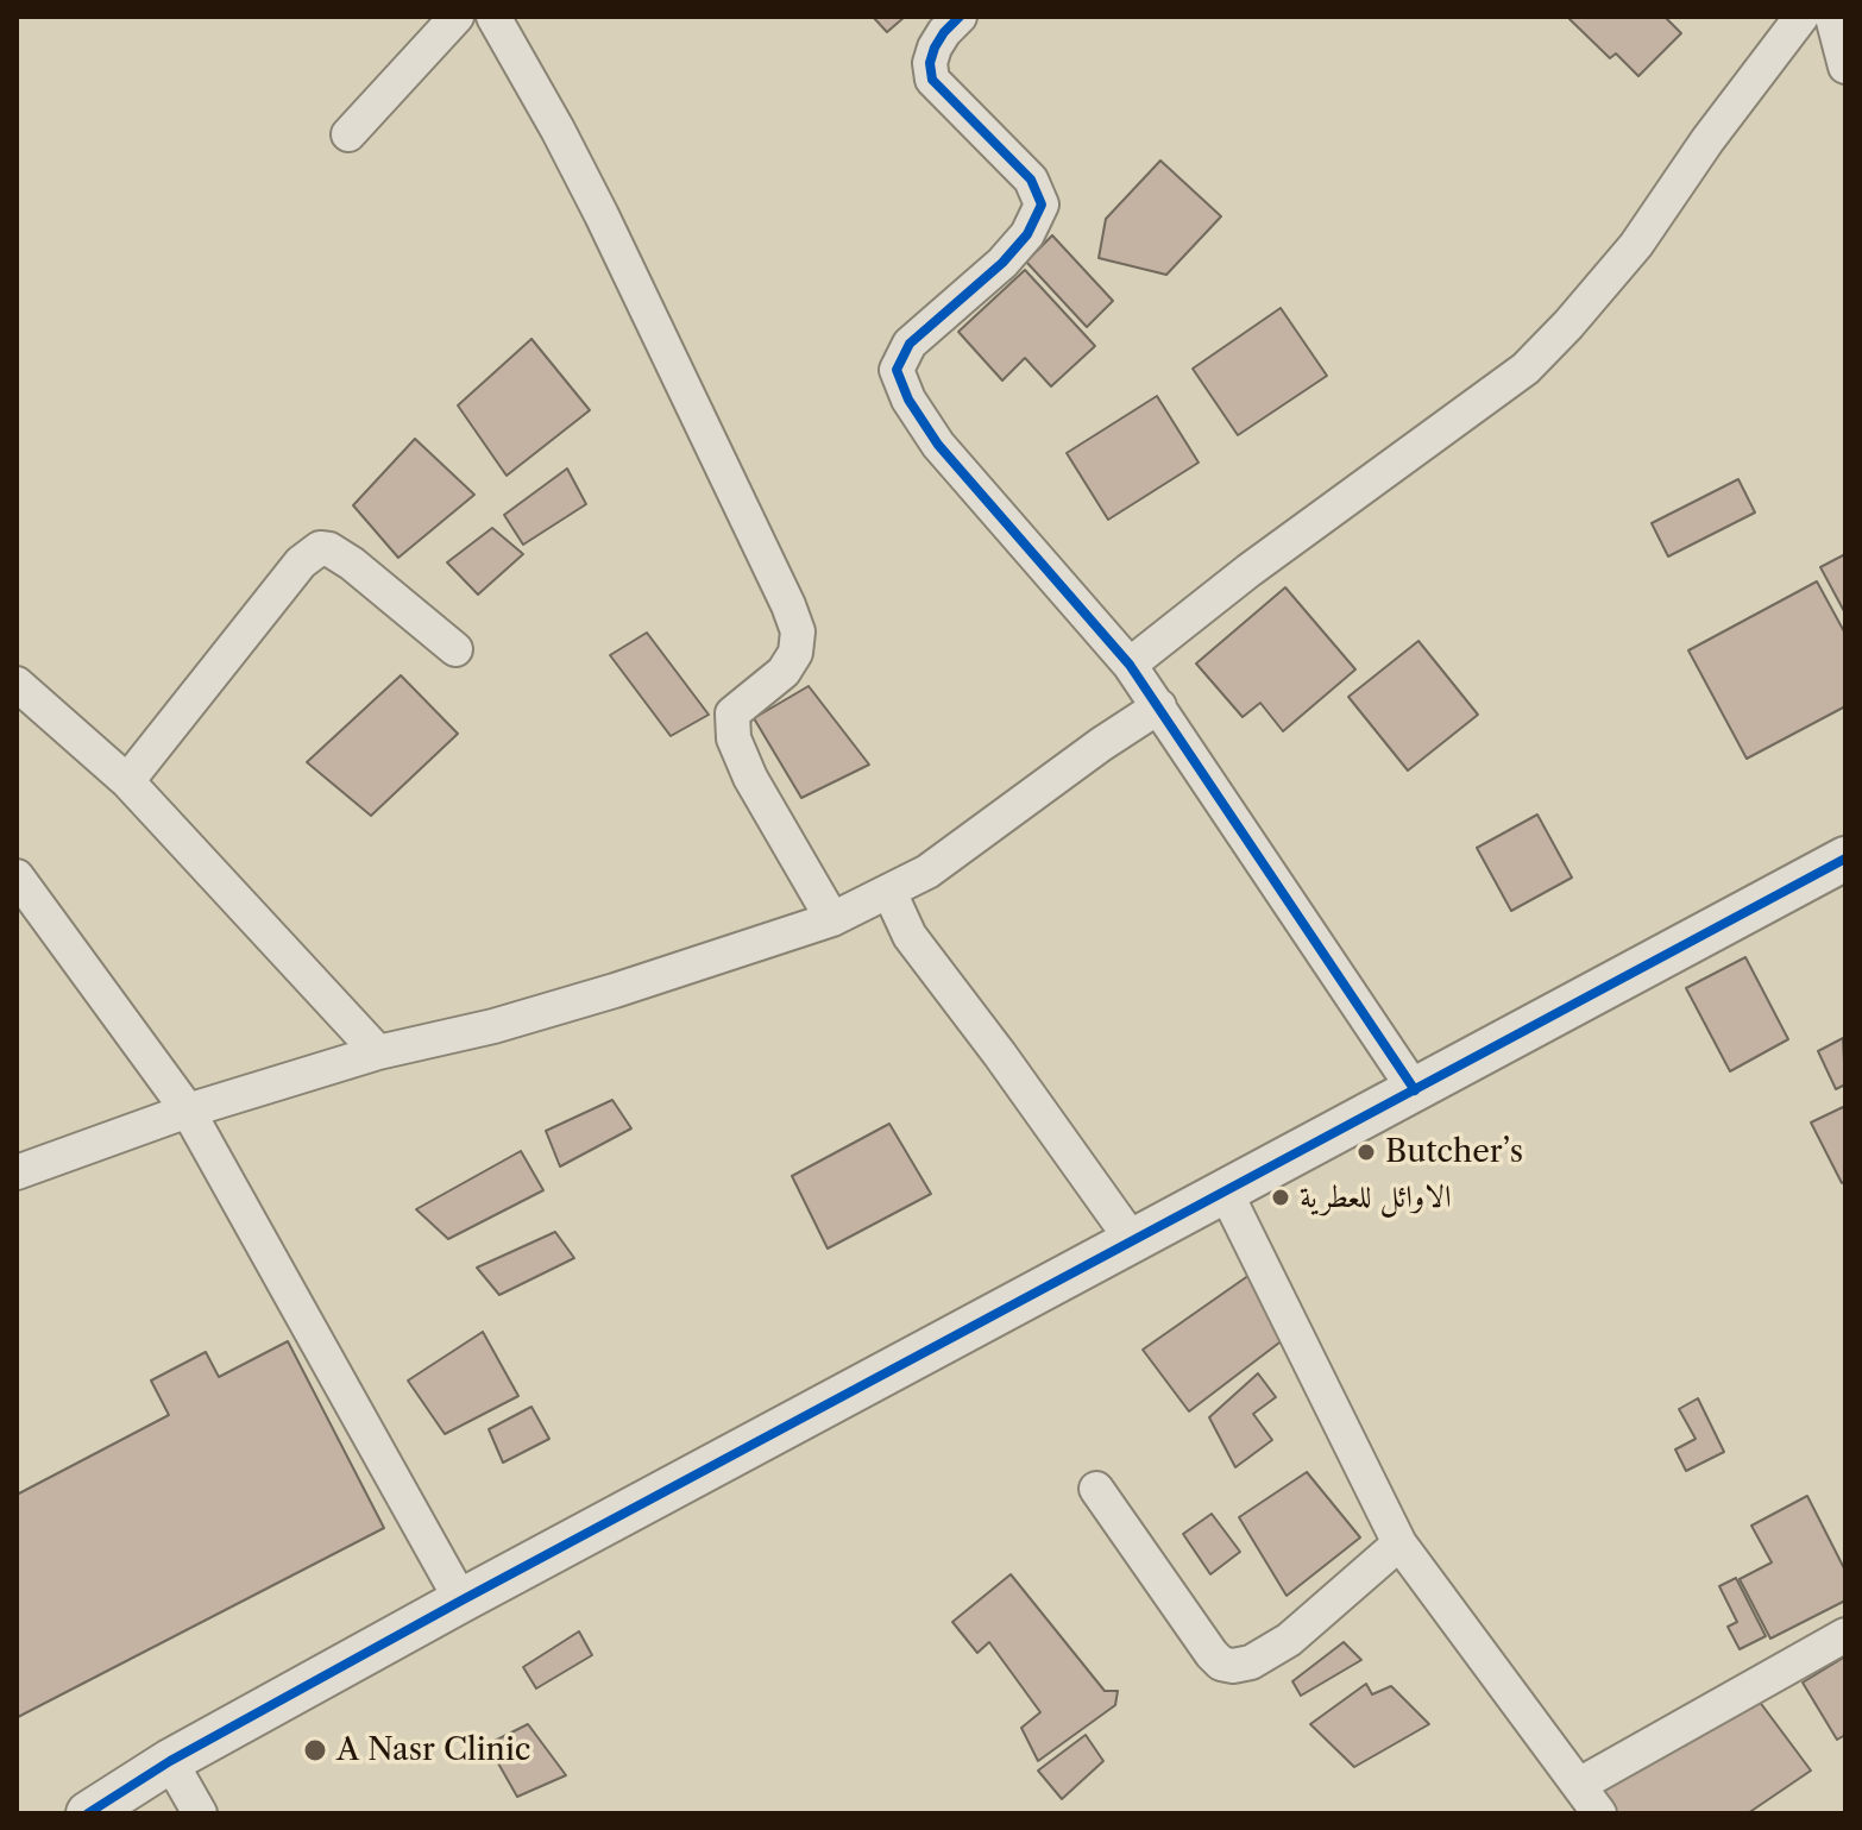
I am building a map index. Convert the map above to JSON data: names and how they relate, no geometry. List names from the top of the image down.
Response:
{
  "places": ["Butcher’s", "الاوائل للعطرية", "A Nasr Clinic"]
}
